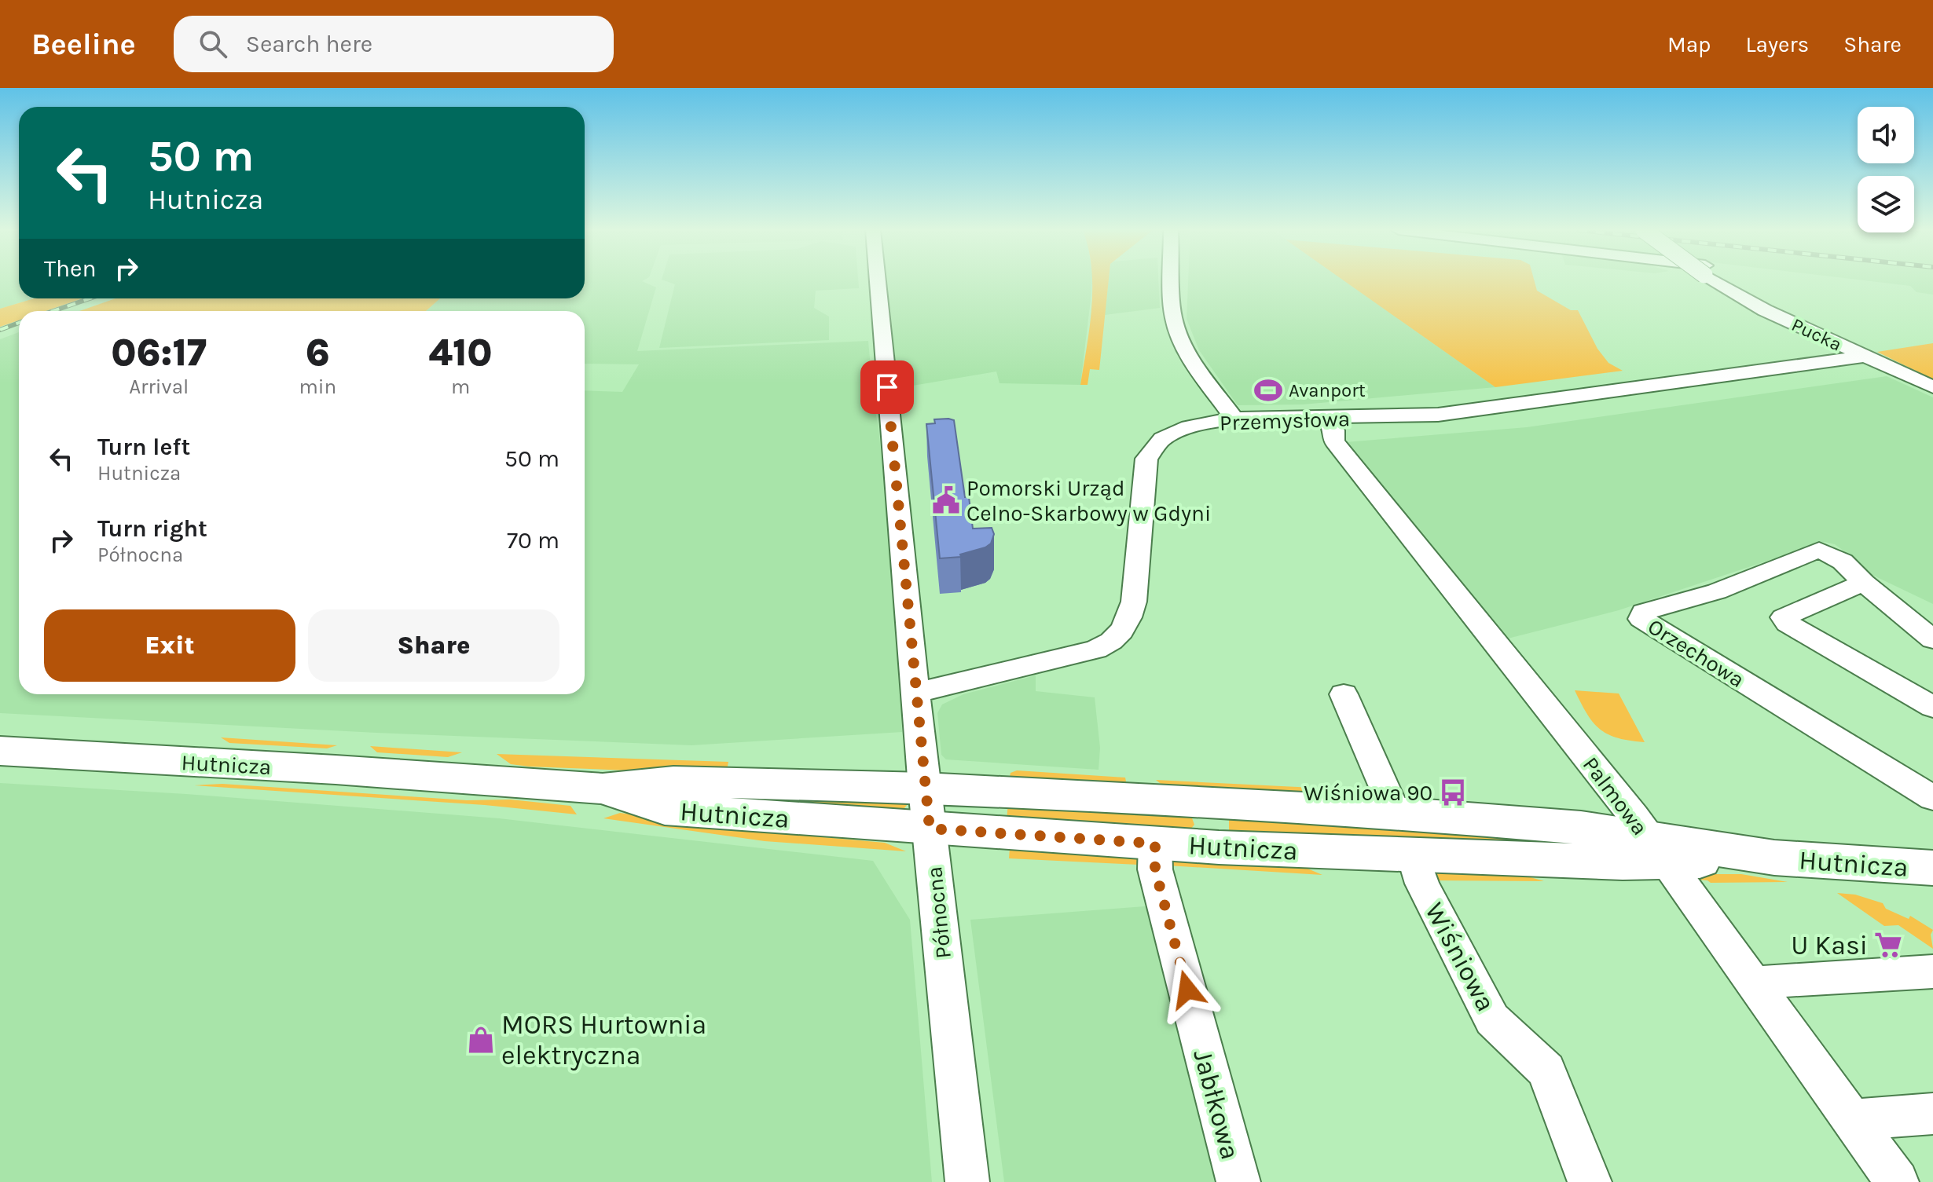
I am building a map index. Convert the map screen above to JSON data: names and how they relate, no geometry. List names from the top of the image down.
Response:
{
  "streets": {
    "main road": ["Hutnicza"],
    "street": [
      "Pucka",
      "Przemysłowa",
      "Orzechowa",
      "Palmowa",
      "Północna",
      "Wiśniowa",
      "Jabłkowa"
    ]
  },
  "crossings": [
    ["Pucka", "Przemysłowa"],
    ["Przemysłowa", "Palmowa"],
    ["Przemysłowa", "Północna"],
    ["Hutnicza", "Palmowa"],
    ["Hutnicza", "Północna"],
    ["Hutnicza", "Wiśniowa"],
    ["Hutnicza", "Jabłkowa"]
  ],
  "places": {
    "sports": ["Avanport"],
    "public building": ["Pomorski Urząd Celno-Skarbowy w Gdyni"],
    "bus stop": ["Wiśniowa 90"],
    "supermarket": ["U Kasi"],
    "shop": ["MORS Hurtownia elektryczna"]
  },
  "page": {
    "header": "Beeline",
    "search": "Search here",
    "nav": ["Map", "Layers", "Share"],
    "turn": ["50 m", "Hutnicza"],
    "then": "Then",
    "eta": [
      "06:17",
      "Arrival",
      "6",
      "min",
      "410",
      "m"
    ],
    "list": [
      {
        "name": "Turn left",
        "note": "Hutnicza",
        "value": "50 m"
      },
      {
        "name": "Turn right",
        "note": "Północna",
        "value": "70 m"
      }
    ],
    "buttons": ["Exit", "Share"]
  }
}
